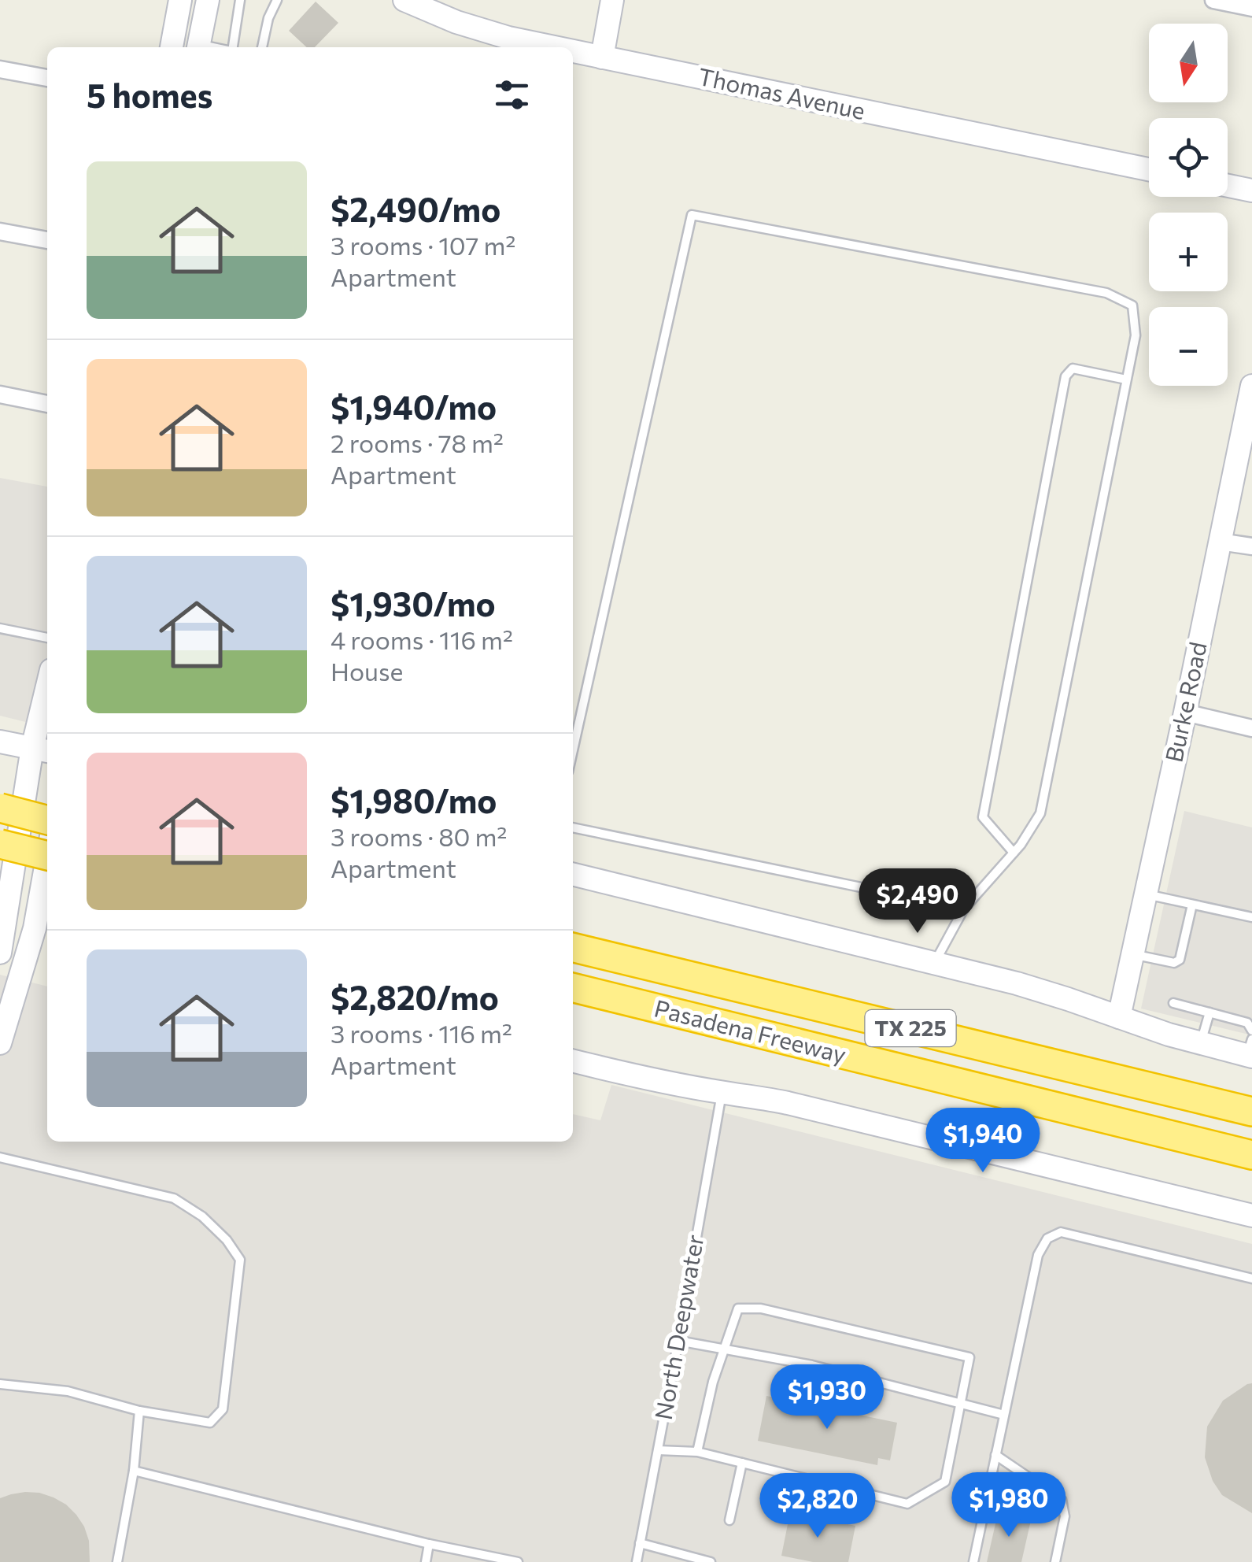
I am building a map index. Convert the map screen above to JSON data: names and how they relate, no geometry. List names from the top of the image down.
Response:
{
  "streets": {
    "highway": ["TX 225", "Pasadena Freeway"],
    "main road": ["Thomas Avenue", "Burke Road"],
    "lane": ["North Deepwater"]
  },
  "north": "bottom",
  "page": {
    "map_buttons": ["+", "−"],
    "heading": "5 homes",
    "list": [
      {
        "name": "$2,490/mo",
        "note": "3 rooms · 107 m² · Apartment"
      },
      {
        "name": "$1,940/mo",
        "note": "2 rooms · 78 m² · Apartment"
      },
      {
        "name": "$1,930/mo",
        "note": "4 rooms · 116 m² · House"
      },
      {
        "name": "$1,980/mo",
        "note": "3 rooms · 80 m² · Apartment"
      },
      {
        "name": "$2,820/mo",
        "note": "3 rooms · 116 m² · Apartment"
      }
    ],
    "price": [
      "$2,490",
      "$1,940",
      "$1,930",
      "$1,980",
      "$2,820"
    ]
  }
}
